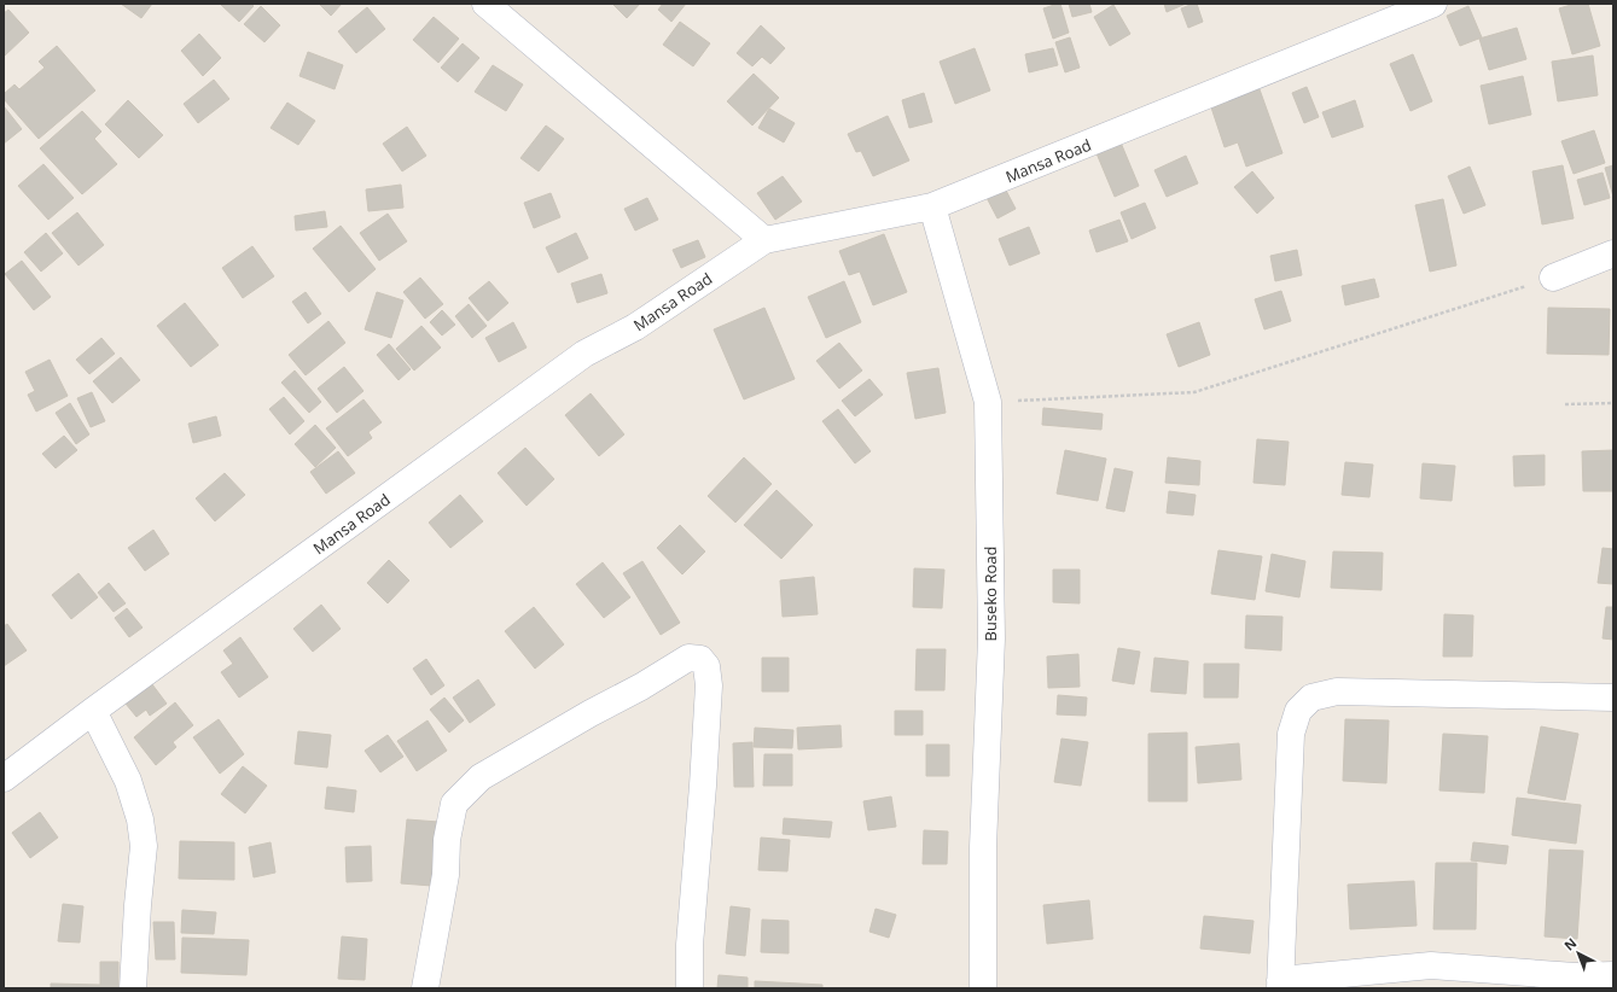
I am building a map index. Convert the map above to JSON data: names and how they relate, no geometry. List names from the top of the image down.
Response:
{
  "streets": {
    "street": ["Mansa Road", "Buseko Road"]
  },
  "crossings": [
    ["Mansa Road", "Buseko Road"]
  ],
  "north": "top left"
}
